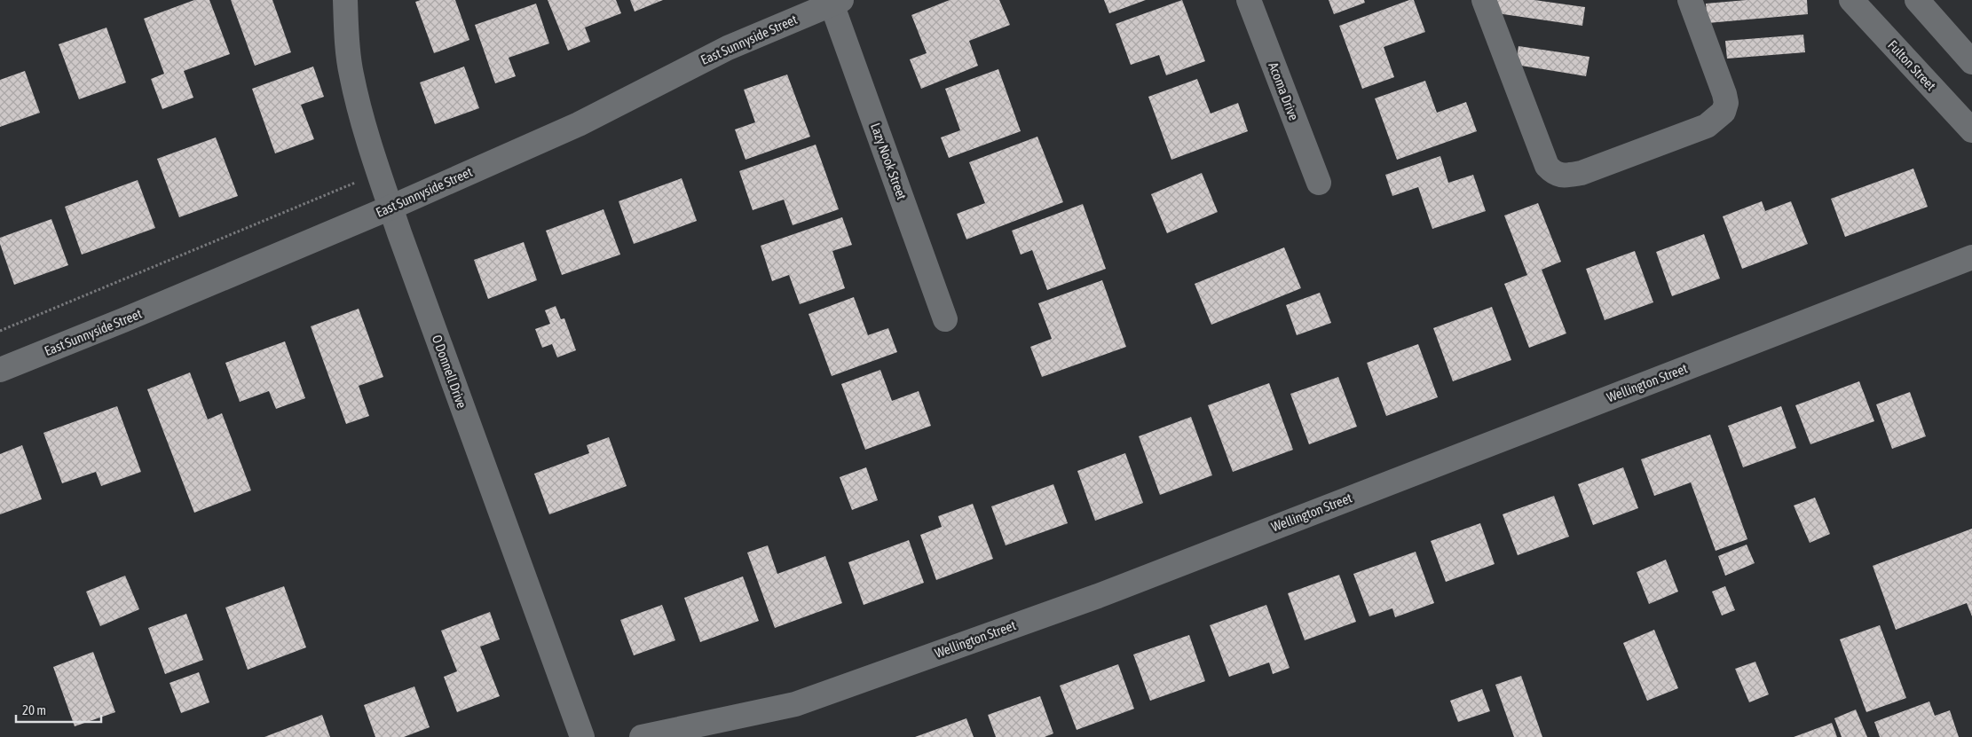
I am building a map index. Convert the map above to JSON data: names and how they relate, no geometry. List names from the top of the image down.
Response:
{
  "streets": {
    "street": [
      "East Sunnyside Street",
      "Fulton Street",
      "Acoma Drive",
      "Lazy Nook Street",
      "O Donnell Drive",
      "Wellington Street"
    ]
  },
  "crossings": [
    ["East Sunnyside Street", "Lazy Nook Street"],
    ["East Sunnyside Street", "O Donnell Drive"]
  ],
  "scale_bar": "20 m"
}
